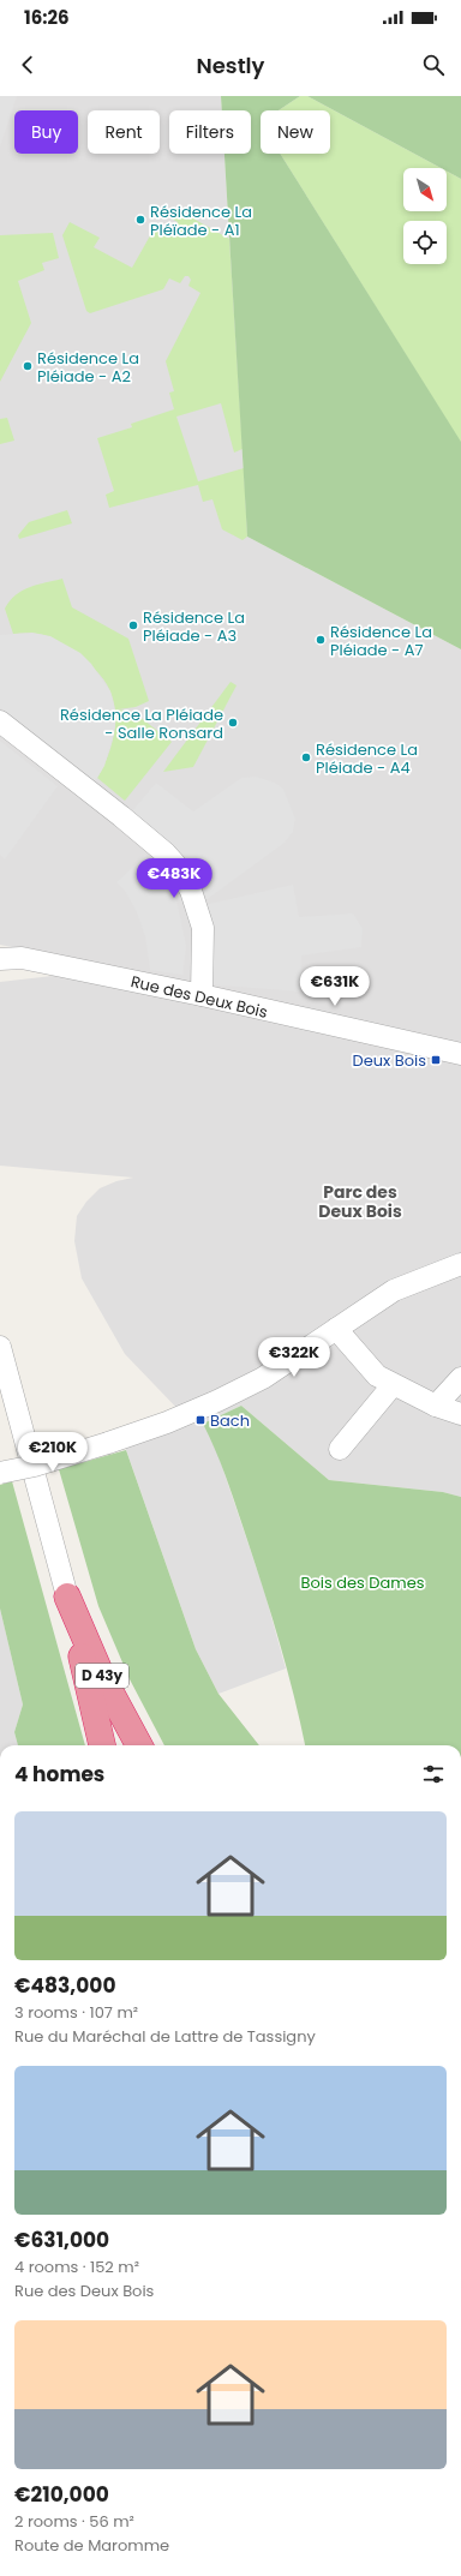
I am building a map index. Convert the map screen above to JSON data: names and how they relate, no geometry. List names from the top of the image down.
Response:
{
  "streets": {
    "highway": ["D 43y"],
    "street": ["Rue des Deux Bois"]
  },
  "districts": ["Parc des Deux Bois"],
  "parks": ["Bois des Dames"],
  "places": {
    "other": [
      "Résidence La Pléïade - A1",
      "Résidence La Pléiade - A2",
      "Résidence La Pléiade - A3",
      "Résidence La Pléiade - A7",
      "Résidence La Pléiade - Salle Ronsard",
      "Résidence La Pléiade - A4"
    ],
    "transit": ["Deux Bois", "Bach"]
  },
  "north": "bottom right",
  "page": {
    "status": "16:26",
    "header": "Nestly",
    "chip": [
      "Buy",
      "Rent",
      "Filters",
      "New"
    ],
    "price": [
      "€483K",
      "€631K",
      "€322K",
      "€210K"
    ],
    "heading": "4 homes",
    "list": [
      {
        "name": "€483,000",
        "note": "3 rooms · 107 m² · Rue du Maréchal de Lattre de Tassigny"
      },
      {
        "name": "€631,000",
        "note": "4 rooms · 152 m² · Rue des Deux Bois"
      },
      {
        "name": "€210,000",
        "note": "2 rooms · 56 m² · Route de Maromme"
      }
    ]
  }
}
